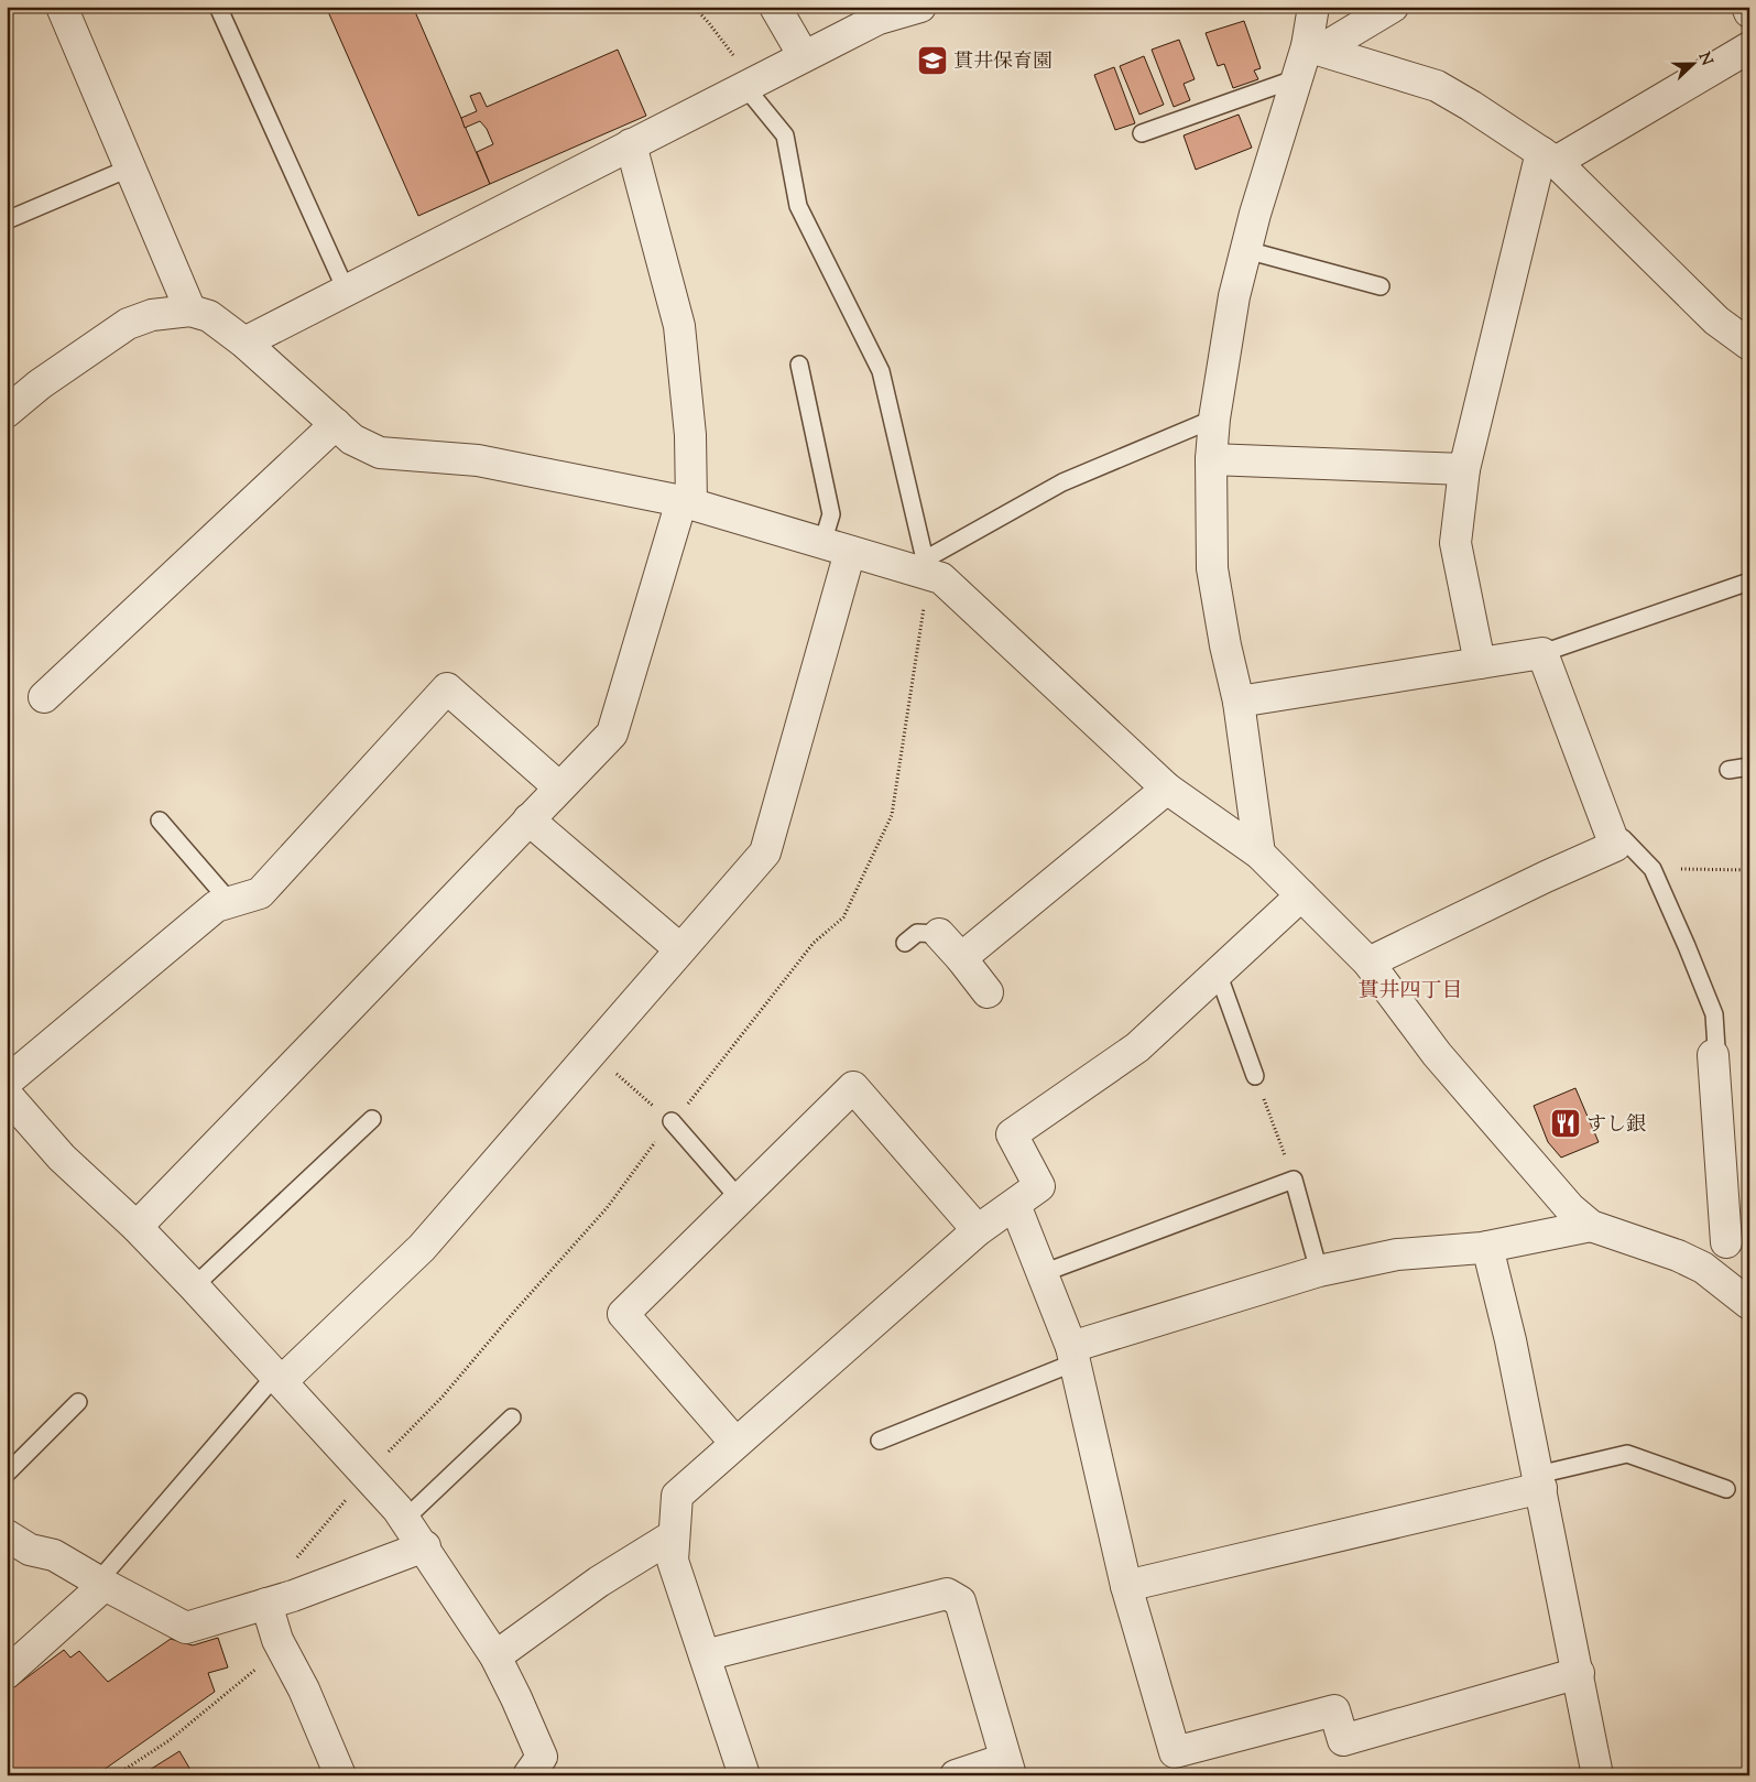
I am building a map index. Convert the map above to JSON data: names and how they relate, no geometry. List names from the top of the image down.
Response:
{
  "districts": ["貫井四丁目"],
  "places": {
    "school or university": ["貫井保育園"],
    "restaurant": ["すし銀"]
  },
  "north": "right"
}
